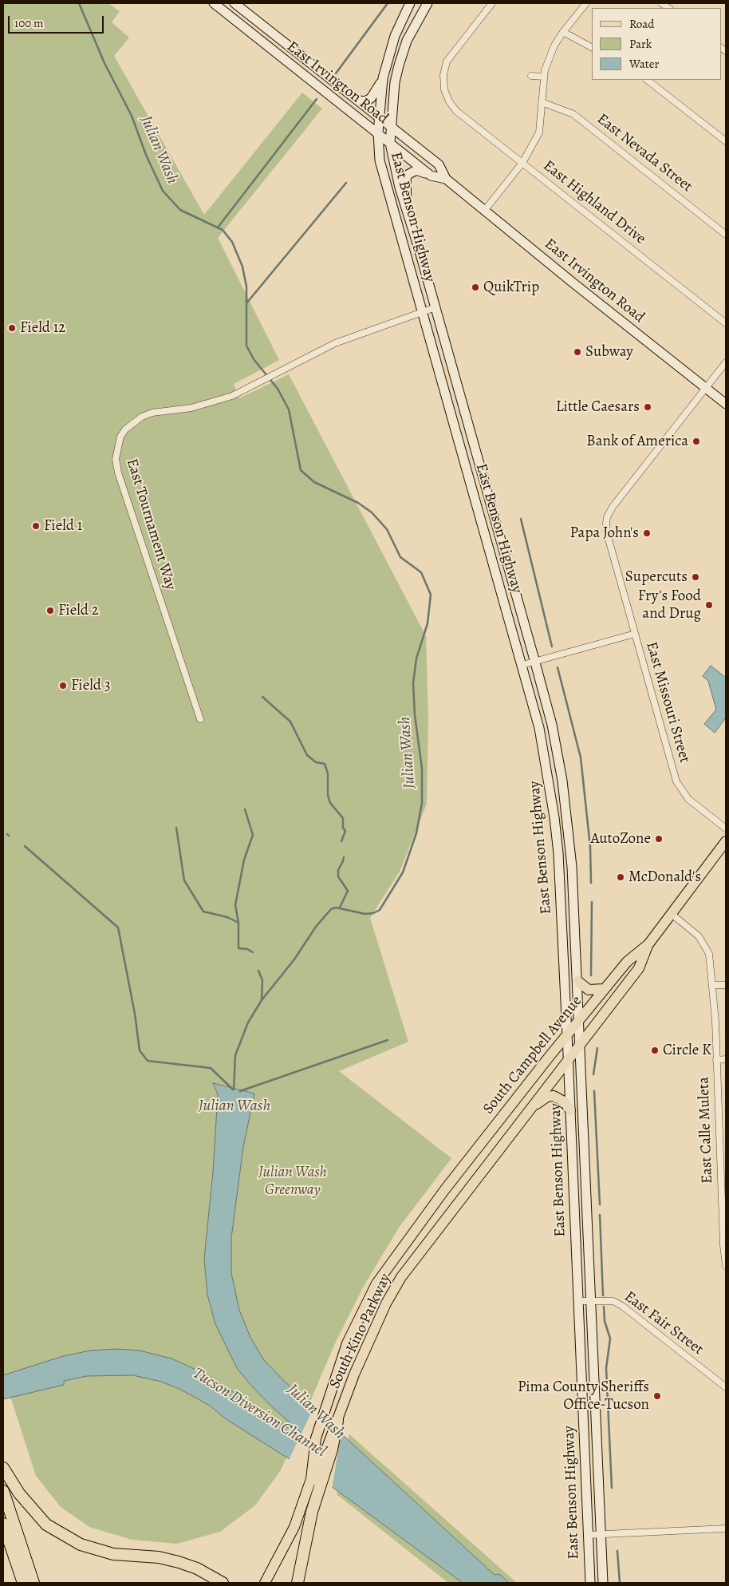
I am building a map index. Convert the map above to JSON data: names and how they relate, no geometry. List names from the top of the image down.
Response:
{
  "streets": {
    "main road": [
      "East Irvington Road",
      "East Benson Highway",
      "South Campbell Avenue",
      "South Kino Parkway"
    ],
    "street": [
      "East Nevada Street",
      "East Highland Drive",
      "East Tournament Way",
      "East Missouri Street",
      "East Calle Muleta",
      "East Fair Street"
    ]
  },
  "crossings": [
    ["East Irvington Road", "East Benson Highway"],
    ["East Irvington Road", "East Missouri Street"],
    ["East Benson Highway", "East Tournament Way"],
    ["East Benson Highway", "South Campbell Avenue"],
    ["East Benson Highway", "East Fair Street"],
    ["South Campbell Avenue", "East Calle Muleta"],
    ["South Campbell Avenue", "South Kino Parkway"]
  ],
  "water": ["Julian Wash", "Tucson Diversion Channel"],
  "parks": ["Julian Wash Greenway"],
  "places": [
    "QuikTrip",
    "Field 12",
    "Subway",
    "Little Caesars",
    "Bank of America",
    "Field 1",
    "Papa John's",
    "Supercuts",
    "Fry's Food and Drug",
    "Field 2",
    "Field 3",
    "AutoZone",
    "McDonald's",
    "Circle K",
    "Pima County Sheriffs Office-Tucson"
  ],
  "legend": ["Road", "Park", "Water"],
  "scale_bar": "100 m"
}
